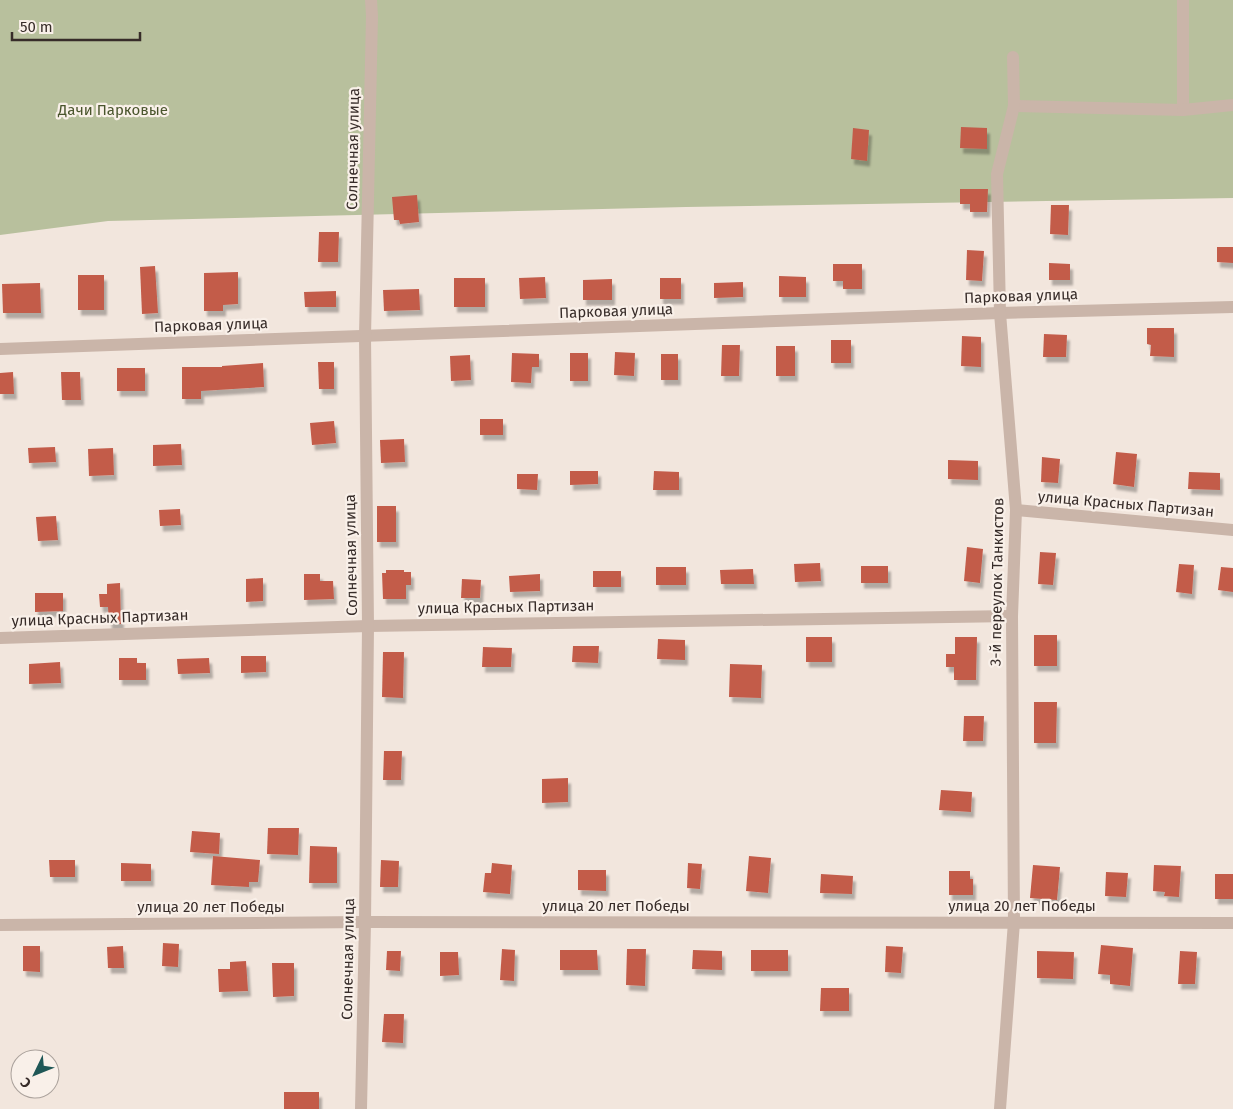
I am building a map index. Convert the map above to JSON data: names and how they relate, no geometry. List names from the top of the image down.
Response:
{
  "streets": {
    "street": [
      "Солнечная улица",
      "Парковая улица",
      "улица Красных Партизан",
      "3-й переулок Танкистов",
      "улица 20 лет Победы"
    ]
  },
  "crossings": [
    ["Солнечная улица", "Парковая улица"],
    ["Солнечная улица", "улица Красных Партизан"],
    ["Солнечная улица", "улица 20 лет Победы"],
    ["Парковая улица", "3-й переулок Танкистов"],
    ["улица Красных Партизан", "3-й переулок Танкистов"],
    ["3-й переулок Танкистов", "улица 20 лет Победы"]
  ],
  "parks": ["Дачи Парковые"],
  "scale_bar": "50 m",
  "north": "bottom left"
}
